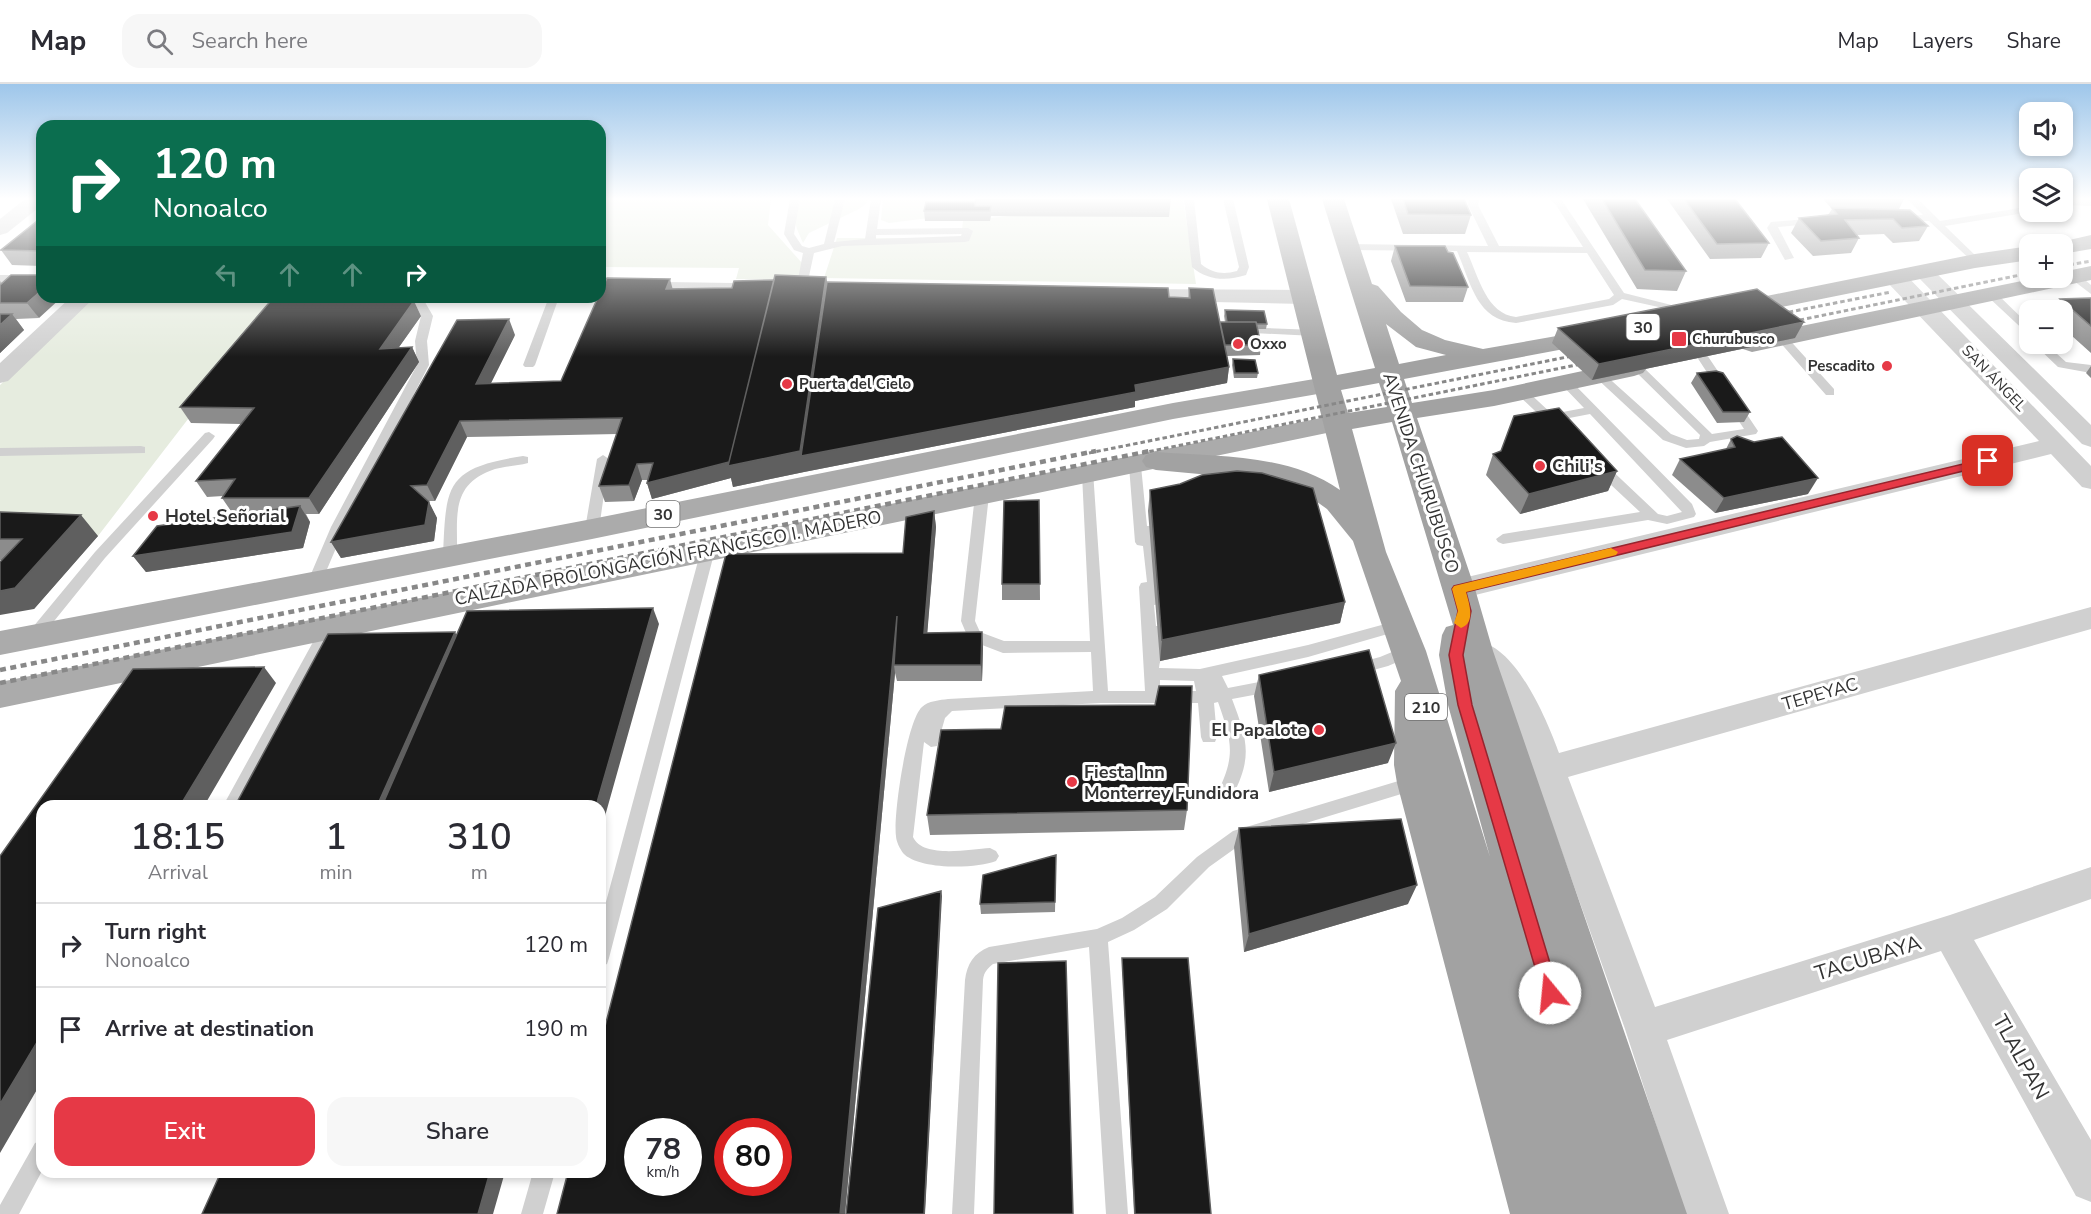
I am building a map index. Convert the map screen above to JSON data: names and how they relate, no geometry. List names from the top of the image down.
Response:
{
  "streets": {
    "highway": ["30", "AVENIDA CHURUBUSCO", "210"],
    "main road": ["CALZADA PROLONGACIÓN FRANCISCO I. MADERO"],
    "street": [
      "SAN ÁNGEL",
      "TEPEYAC",
      "TACUBAYA",
      "TLALPAN"
    ]
  },
  "crossings": [
    ["30", "SAN ÁNGEL"],
    ["30", "AVENIDA CHURUBUSCO"],
    ["30", "210"],
    ["CALZADA PROLONGACIÓN FRANCISCO I. MADERO", "210"],
    ["TACUBAYA", "TLALPAN"]
  ],
  "places": {
    "transit": ["Churubusco"],
    "other": [
      "Oxxo",
      "Pescadito",
      "Puerta del Cielo",
      "Chili's",
      "Hotel Señorial",
      "El Papalote",
      "Fiesta Inn Monterrey Fundidora"
    ]
  },
  "page": {
    "header": "Map",
    "search": "Search here",
    "nav": ["Map", "Layers", "Share"],
    "map_buttons": ["+", "−"],
    "turn": ["120 m", "Nonoalco"],
    "eta": [
      "18:15",
      "Arrival",
      "1",
      "min",
      "310",
      "m"
    ],
    "list": [
      {
        "name": "Turn right",
        "note": "Nonoalco",
        "value": "120 m"
      },
      {
        "name": "Arrive at destination",
        "value": "190 m"
      }
    ],
    "buttons": ["Exit", "Share"],
    "speed": "78 km/h",
    "limit": "80"
  }
}
